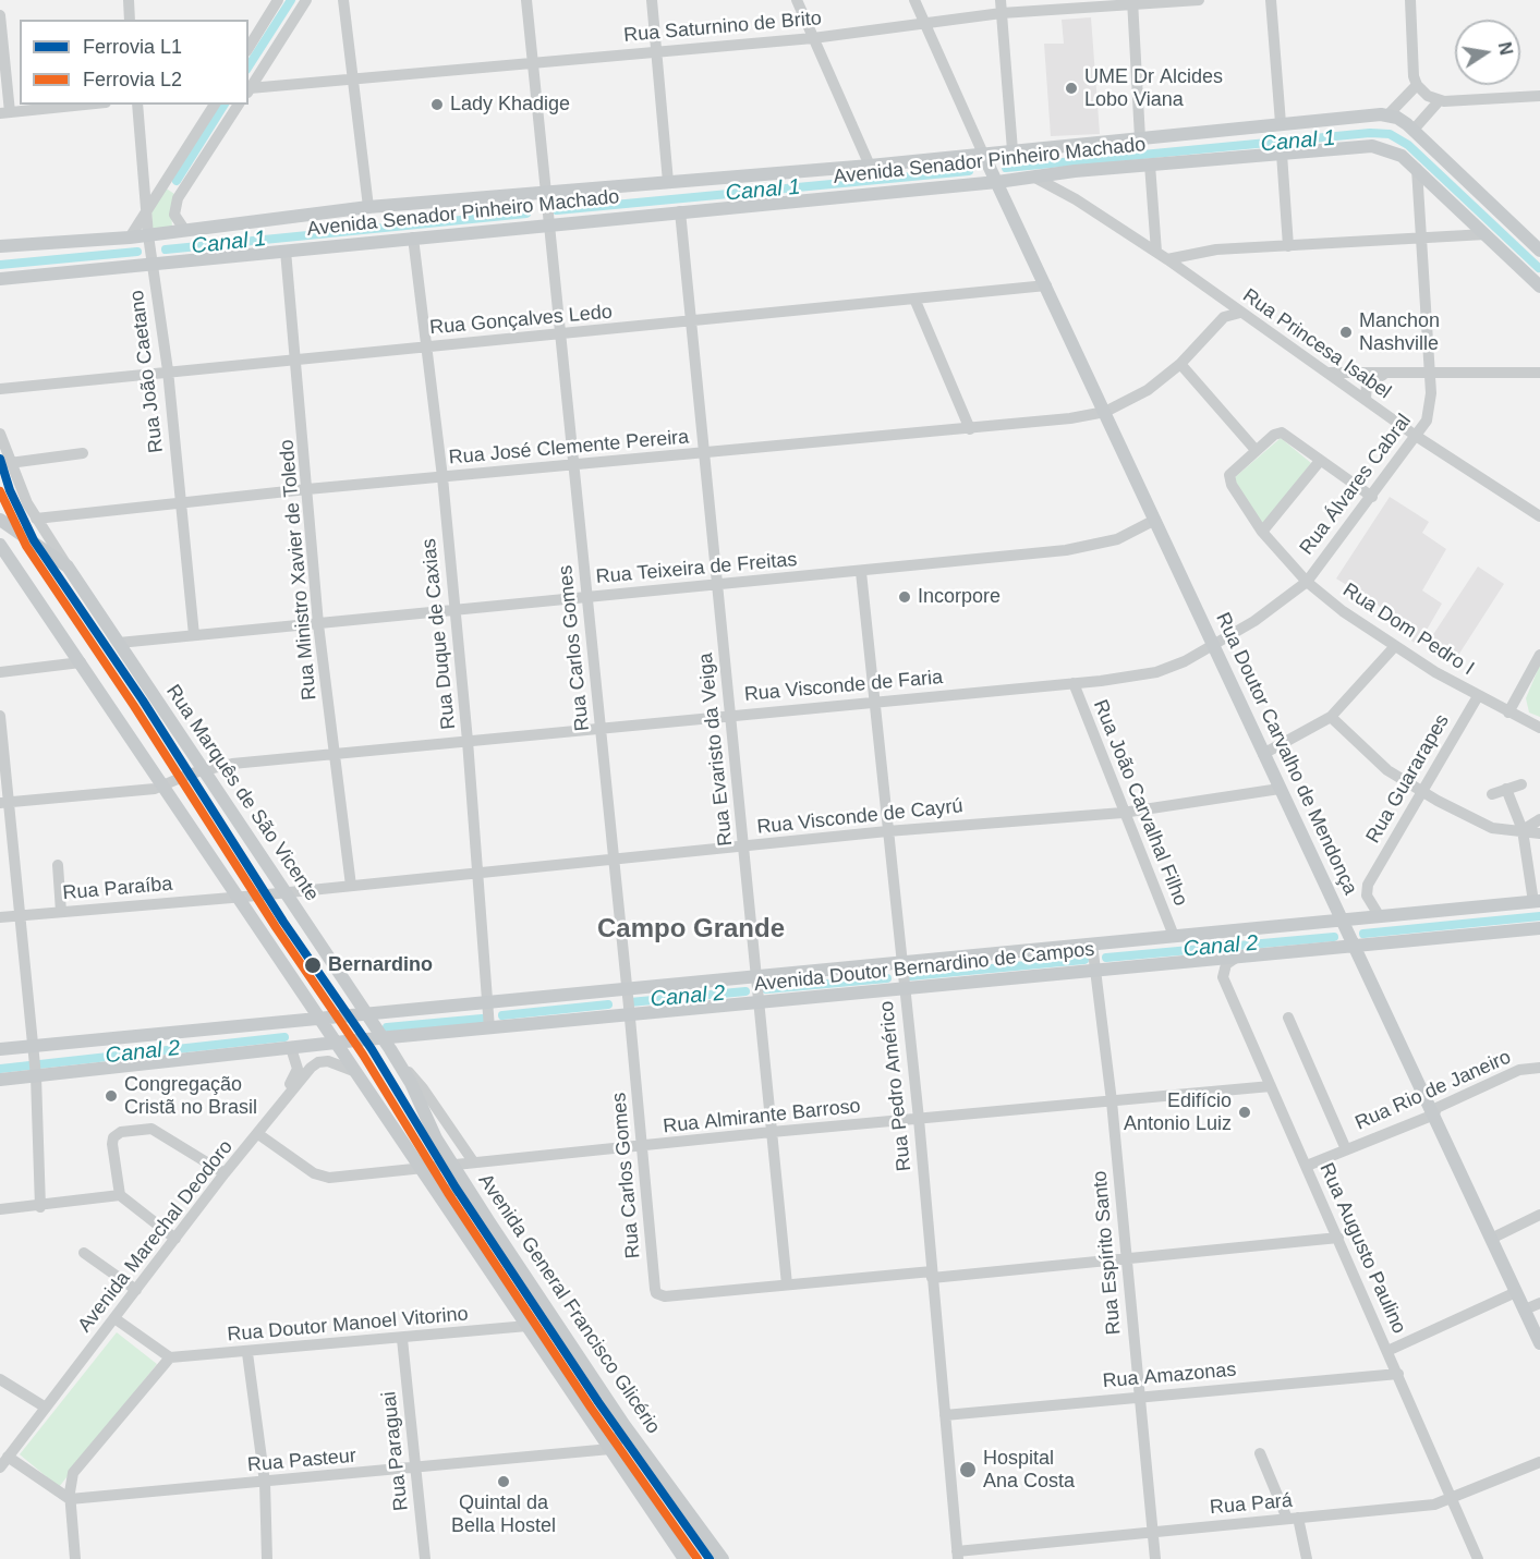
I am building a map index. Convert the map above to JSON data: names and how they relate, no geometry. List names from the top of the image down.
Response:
{
  "streets": {
    "main road": [
      "Avenida Senador Pinheiro Machado",
      "Rua Doutor Carvalho de Mendonça",
      "Rua Marquês de São Vicente",
      "Avenida Doutor Bernardino de Campos",
      "Avenida General Francisco Glicério"
    ],
    "street": [
      "Rua Saturnino de Brito",
      "Rua Gonçalves Ledo",
      "Rua Princesa Isabel",
      "Rua João Caetano",
      "Rua José Clemente Pereira",
      "Rua Álvares Cabral",
      "Rua Teixeira de Freitas",
      "Rua Ministro Xavier de Toledo",
      "Rua Dom Pedro I",
      "Rua Duque de Caxias",
      "Rua Carlos Gomes",
      "Rua Visconde de Faria",
      "Rua Evaristo da Veiga",
      "Rua Guararapes",
      "Rua João Carvalhal Filho",
      "Rua Visconde de Cayrú",
      "Rua Paraíba",
      "Rua Pedro Américo",
      "Rua Rio de Janeiro",
      "Rua Almirante Barroso",
      "Avenida Marechal Deodoro",
      "Rua Augusto Paulino",
      "Rua Espírito Santo",
      "Rua Doutor Manoel Vitorino",
      "Rua Amazonas",
      "Rua Paraguai",
      "Rua Pasteur",
      "Rua Pará"
    ]
  },
  "crossings": [
    ["Rua Saturnino de Brito", "Rua Carlos Gomes"],
    ["Avenida Senador Pinheiro Machado", "Rua Princesa Isabel"],
    ["Avenida Senador Pinheiro Machado", "Rua João Caetano"],
    ["Avenida Senador Pinheiro Machado", "Rua Álvares Cabral"],
    ["Avenida Senador Pinheiro Machado", "Rua Ministro Xavier de Toledo"],
    ["Avenida Senador Pinheiro Machado", "Rua Duque de Caxias"],
    ["Avenida Senador Pinheiro Machado", "Rua Carlos Gomes"],
    ["Avenida Senador Pinheiro Machado", "Rua Evaristo da Veiga"],
    ["Avenida Senador Pinheiro Machado", "Rua Doutor Carvalho de Mendonça"],
    ["Rua Gonçalves Ledo", "Rua João Caetano"],
    ["Rua Gonçalves Ledo", "Rua Ministro Xavier de Toledo"],
    ["Rua Gonçalves Ledo", "Rua Duque de Caxias"],
    ["Rua Gonçalves Ledo", "Rua Carlos Gomes"],
    ["Rua Gonçalves Ledo", "Rua Evaristo da Veiga"],
    ["Rua Gonçalves Ledo", "Rua Doutor Carvalho de Mendonça"],
    ["Rua Princesa Isabel", "Rua Álvares Cabral"],
    ["Rua João Caetano", "Rua José Clemente Pereira"],
    ["Rua João Caetano", "Rua Teixeira de Freitas"],
    ["Rua José Clemente Pereira", "Rua Ministro Xavier de Toledo"],
    ["Rua José Clemente Pereira", "Rua Duque de Caxias"],
    ["Rua José Clemente Pereira", "Rua Carlos Gomes"],
    ["Rua José Clemente Pereira", "Rua Evaristo da Veiga"],
    ["Rua José Clemente Pereira", "Rua Doutor Carvalho de Mendonça"],
    ["Rua José Clemente Pereira", "Rua Marquês de São Vicente"],
    ["Rua Álvares Cabral", "Rua Dom Pedro I"],
    ["Rua Álvares Cabral", "Rua Visconde de Faria"],
    ["Rua Álvares Cabral", "Rua Doutor Carvalho de Mendonça"],
    ["Rua Teixeira de Freitas", "Rua Ministro Xavier de Toledo"],
    ["Rua Teixeira de Freitas", "Rua Duque de Caxias"],
    ["Rua Teixeira de Freitas", "Rua Carlos Gomes"],
    ["Rua Teixeira de Freitas", "Rua Evaristo da Veiga"],
    ["Rua Teixeira de Freitas", "Rua Doutor Carvalho de Mendonça"],
    ["Rua Teixeira de Freitas", "Rua Marquês de São Vicente"],
    ["Rua Teixeira de Freitas", "Rua Pedro Américo"],
    ["Rua Ministro Xavier de Toledo", "Rua Visconde de Faria"],
    ["Rua Ministro Xavier de Toledo", "Rua Visconde de Cayrú"],
    ["Rua Dom Pedro I", "Rua Guararapes"],
    ["Rua Duque de Caxias", "Rua Visconde de Faria"],
    ["Rua Duque de Caxias", "Rua Visconde de Cayrú"],
    ["Rua Duque de Caxias", "Avenida Doutor Bernardino de Campos"],
    ["Rua Carlos Gomes", "Rua Visconde de Faria"],
    ["Rua Carlos Gomes", "Rua Evaristo da Veiga"],
    ["Rua Carlos Gomes", "Rua Visconde de Cayrú"],
    ["Rua Carlos Gomes", "Avenida Doutor Bernardino de Campos"],
    ["Rua Carlos Gomes", "Rua Almirante Barroso"],
    ["Rua Visconde de Faria", "Rua Evaristo da Veiga"],
    ["Rua Visconde de Faria", "Rua Doutor Carvalho de Mendonça"],
    ["Rua Visconde de Faria", "Rua Marquês de São Vicente"],
    ["Rua Visconde de Faria", "Rua João Carvalhal Filho"],
    ["Rua Visconde de Faria", "Rua Pedro Américo"],
    ["Rua Evaristo da Veiga", "Rua Visconde de Cayrú"],
    ["Rua Evaristo da Veiga", "Avenida Doutor Bernardino de Campos"],
    ["Rua Evaristo da Veiga", "Rua Almirante Barroso"],
    ["Rua Doutor Carvalho de Mendonça", "Rua Visconde de Cayrú"],
    ["Rua Doutor Carvalho de Mendonça", "Avenida Doutor Bernardino de Campos"],
    ["Rua Doutor Carvalho de Mendonça", "Rua Rio de Janeiro"],
    ["Rua Guararapes", "Avenida Doutor Bernardino de Campos"],
    ["Rua Marquês de São Vicente", "Rua Visconde de Cayrú"],
    ["Rua Marquês de São Vicente", "Rua Paraíba"],
    ["Rua Marquês de São Vicente", "Avenida Doutor Bernardino de Campos"],
    ["Rua Marquês de São Vicente", "Rua Almirante Barroso"],
    ["Rua Marquês de São Vicente", "Avenida General Francisco Glicério"],
    ["Rua João Carvalhal Filho", "Rua Visconde de Cayrú"],
    ["Rua João Carvalhal Filho", "Avenida Doutor Bernardino de Campos"],
    ["Rua Visconde de Cayrú", "Rua Paraíba"],
    ["Rua Visconde de Cayrú", "Rua Pedro Américo"],
    ["Avenida Doutor Bernardino de Campos", "Rua Pedro Américo"],
    ["Avenida Doutor Bernardino de Campos", "Rua Augusto Paulino"],
    ["Avenida Doutor Bernardino de Campos", "Rua Espírito Santo"],
    ["Rua Pedro Américo", "Rua Almirante Barroso"],
    ["Rua Pedro Américo", "Rua Amazonas"],
    ["Rua Pedro Américo", "Rua Pará"],
    ["Rua Rio de Janeiro", "Rua Augusto Paulino"],
    ["Rua Almirante Barroso", "Avenida Marechal Deodoro"],
    ["Rua Almirante Barroso", "Rua Augusto Paulino"],
    ["Rua Almirante Barroso", "Rua Espírito Santo"],
    ["Rua Almirante Barroso", "Avenida General Francisco Glicério"],
    ["Rua Augusto Paulino", "Rua Amazonas"],
    ["Rua Augusto Paulino", "Rua Pará"],
    ["Rua Espírito Santo", "Rua Amazonas"],
    ["Rua Espírito Santo", "Rua Pará"],
    ["Rua Doutor Manoel Vitorino", "Rua Paraguai"],
    ["Rua Paraguai", "Rua Pasteur"]
  ],
  "districts": ["Campo Grande"],
  "water": ["Canal 1", "Canal 2"],
  "places": [
    "UME Dr Alcides Lobo Viana",
    "Lady Khadige",
    "Manchon Nashville",
    "Incorpore",
    "Bernardino",
    "Congregação Cristã no Brasil",
    "Edifício Antonio Luiz",
    "Hospital Ana Costa",
    "Quintal da Bella Hostel"
  ],
  "lines": ["rail line L1", "rail line L2"],
  "legend": ["Ferrovia L1", "Ferrovia L2"],
  "north": "right"
}
